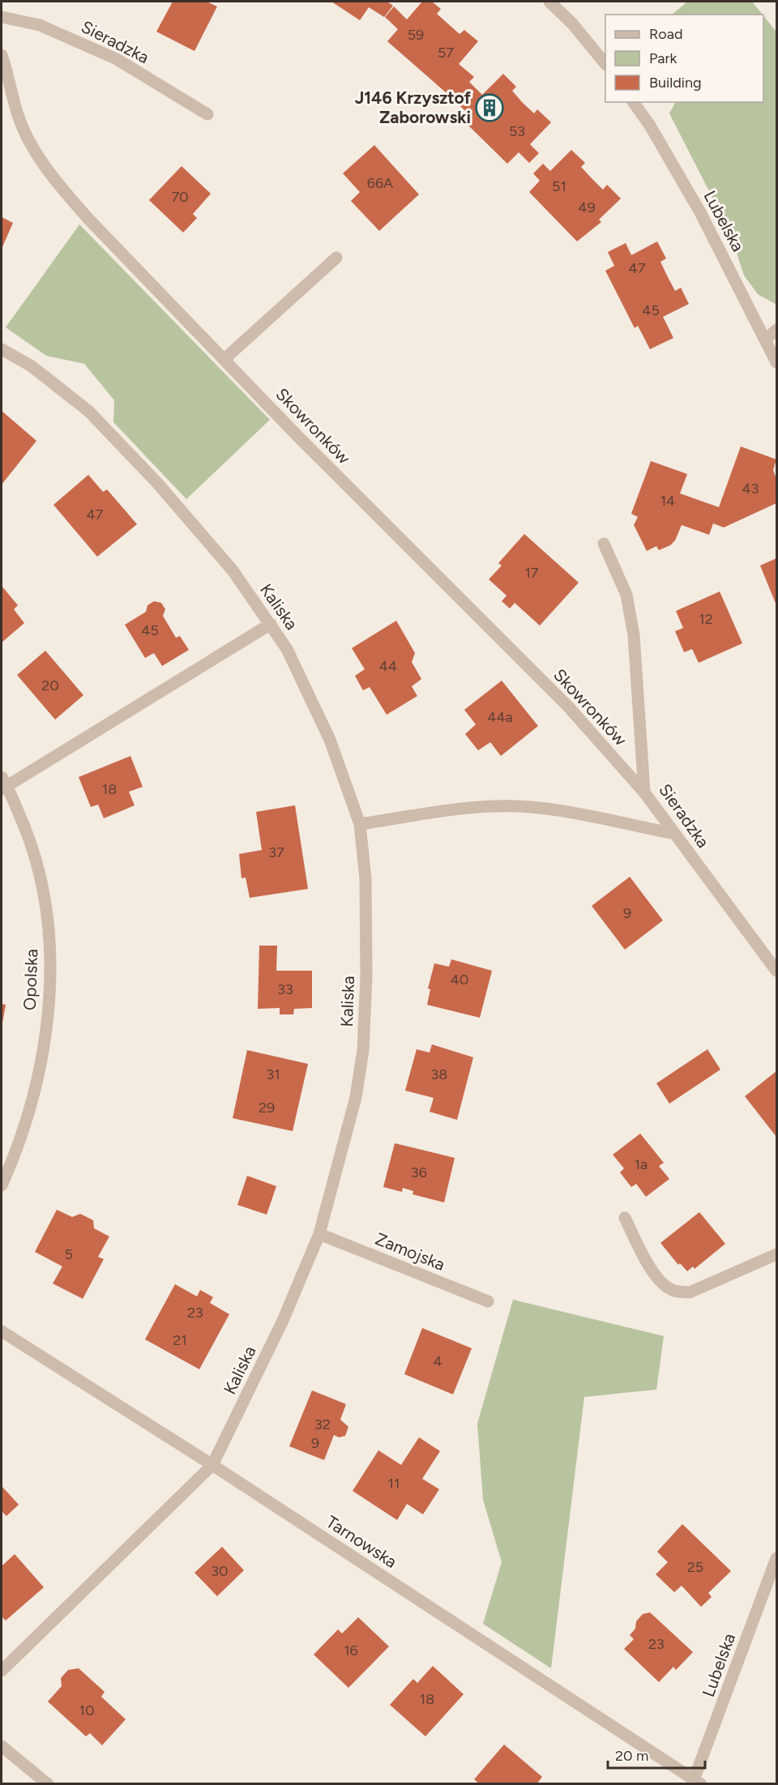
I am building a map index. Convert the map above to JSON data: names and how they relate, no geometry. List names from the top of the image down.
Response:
{
  "streets": {
    "street": [
      "Sieradzka",
      "Lubelska",
      "Skowronków",
      "Kaliska",
      "Opolska",
      "Zamojska",
      "Tarnowska"
    ]
  },
  "crossings": [
    ["Sieradzka", "Skowronków"],
    ["Lubelska", "Tarnowska"],
    ["Kaliska", "Zamojska"],
    ["Kaliska", "Tarnowska"]
  ],
  "places": {
    "building": ["J146 Krzysztof Zaborowski"]
  },
  "house_numbers": [
    "59",
    "57",
    "53",
    "66A",
    "51",
    "70",
    "49",
    "47",
    "45",
    "43",
    "14",
    "47",
    "17",
    "12",
    "45",
    "44",
    "20",
    "44a",
    "18",
    "37",
    "9",
    "40",
    "33",
    "31",
    "38",
    "29",
    "1a",
    "36",
    "5",
    "23",
    "21",
    "4",
    "32",
    "9",
    "11",
    "25",
    "30",
    "23",
    "16",
    "18",
    "10"
  ],
  "legend": ["Road", "Park", "Building"],
  "scale_bar": "20 m"
}
